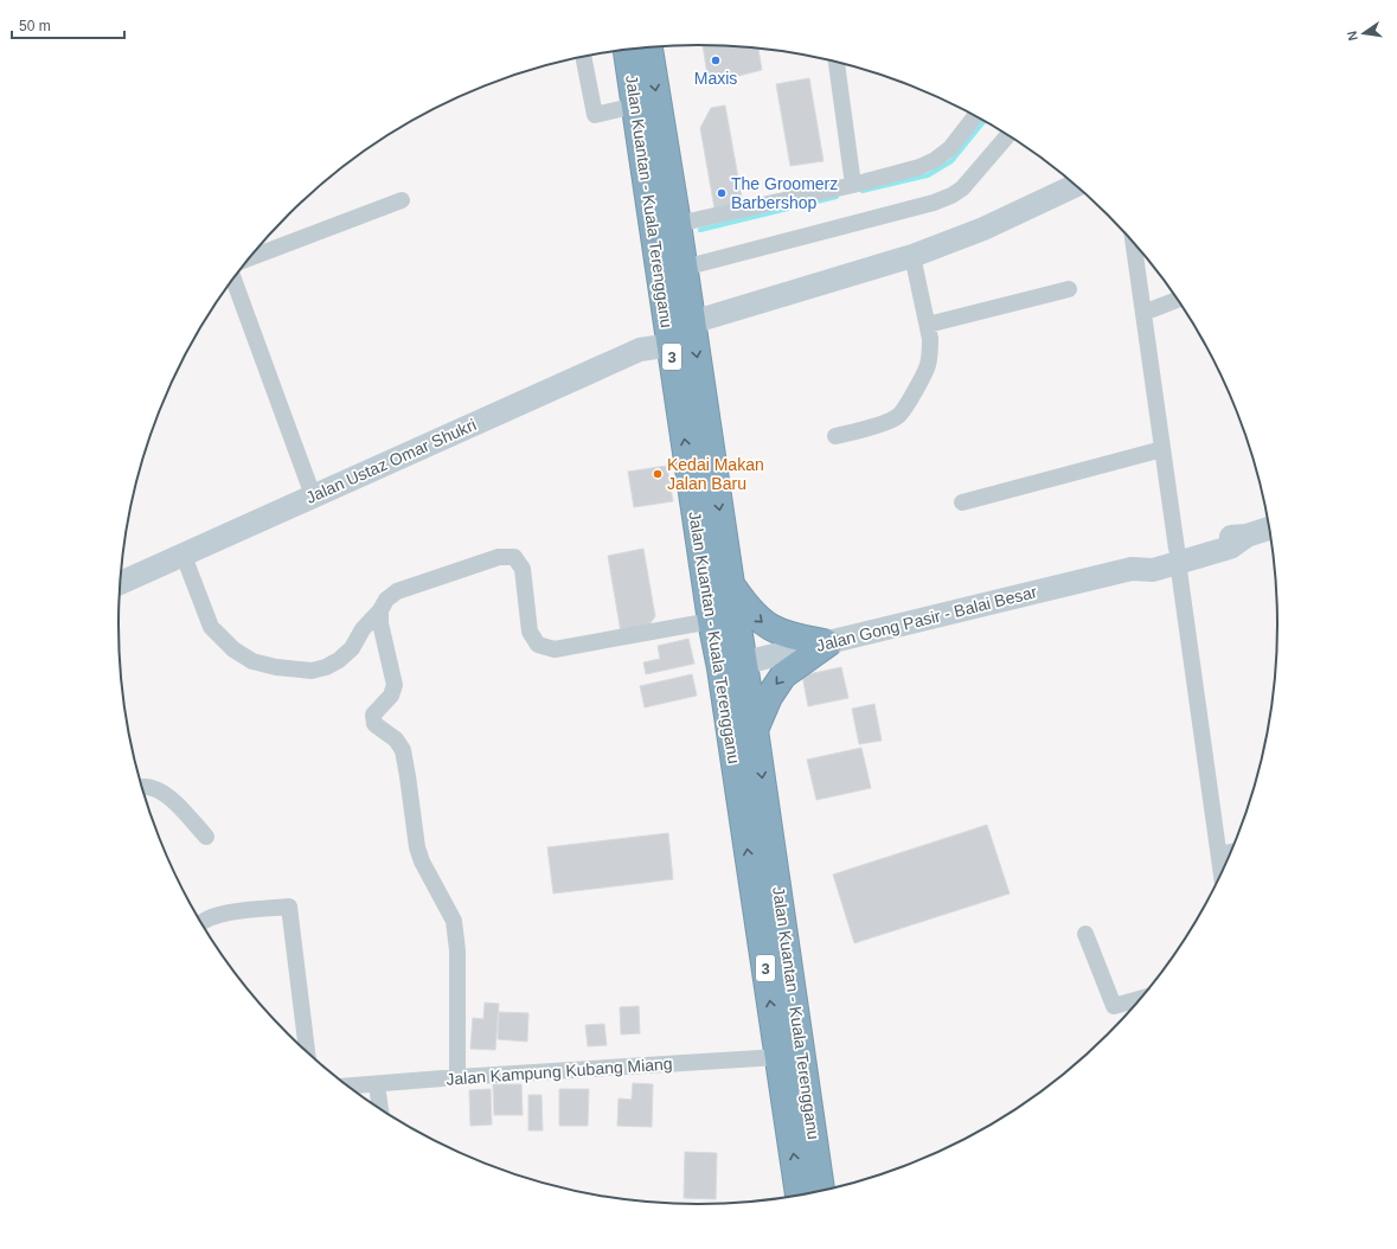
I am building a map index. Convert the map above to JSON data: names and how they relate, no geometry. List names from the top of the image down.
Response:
{
  "streets": {
    "highway": ["Jalan Kuantan - Kuala Terengganu", "3"],
    "street": ["Jalan Ustaz Omar Shukri", "Jalan Gong Pasir - Balai Besar", "Jalan Kampung Kubang Miang"]
  },
  "crossings": [
    ["Jalan Kuantan - Kuala Terengganu", "Jalan Ustaz Omar Shukri"],
    ["Jalan Kuantan - Kuala Terengganu", "Jalan Gong Pasir - Balai Besar"],
    ["Jalan Kuantan - Kuala Terengganu", "Jalan Kampung Kubang Miang"]
  ],
  "places": ["Maxis", "The Groomerz Barbershop", "Kedai Makan Jalan Baru"],
  "scale_bar": "50 m",
  "north": "left"
}
